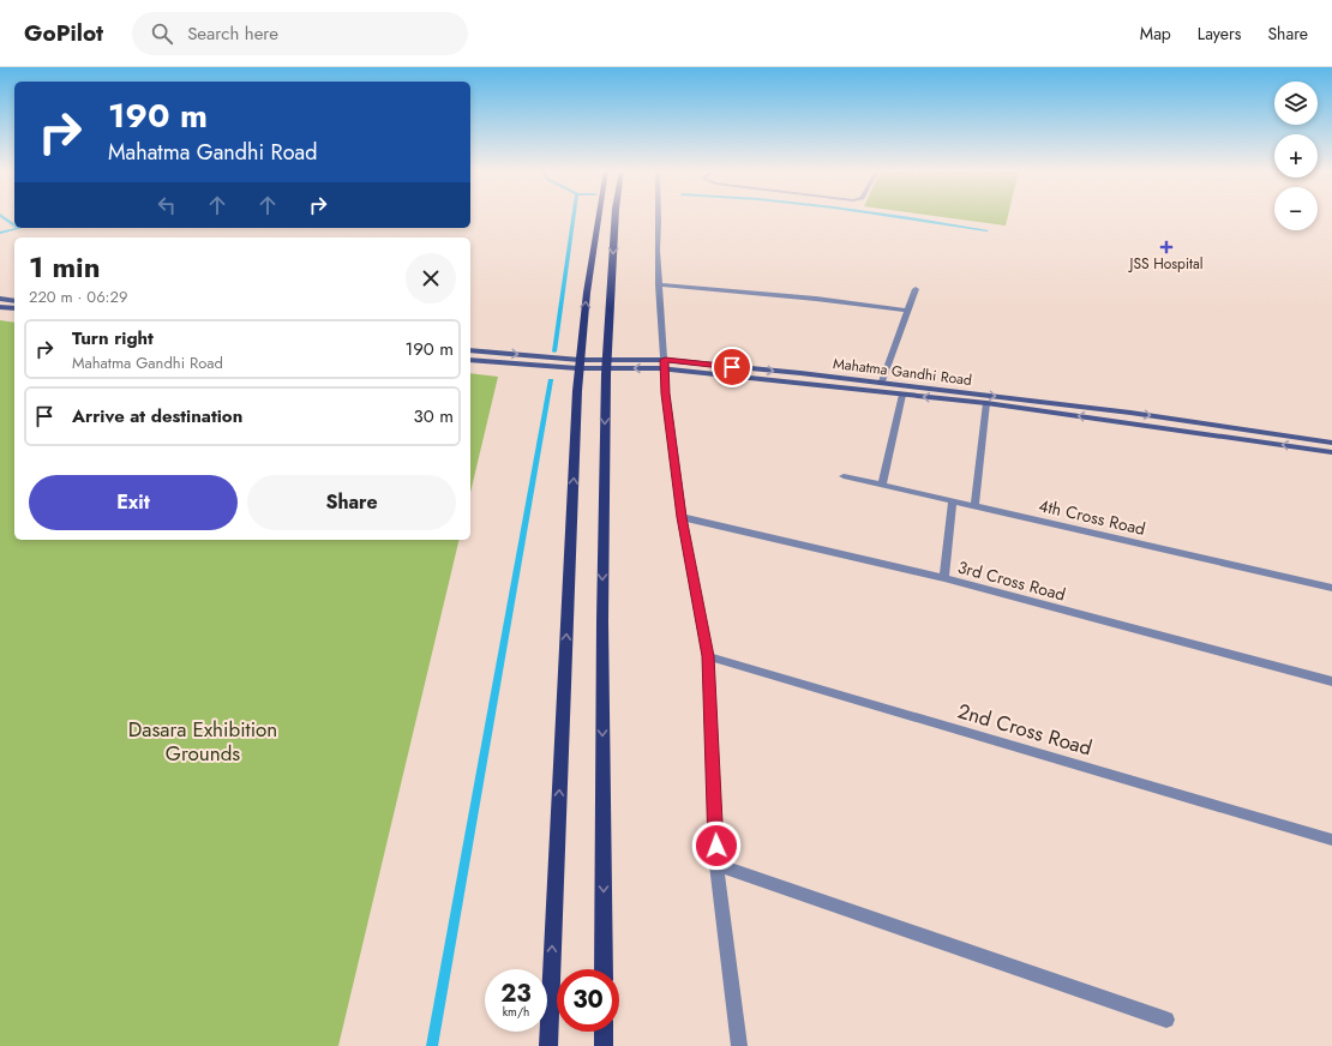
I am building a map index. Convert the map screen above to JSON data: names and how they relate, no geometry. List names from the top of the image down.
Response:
{
  "streets": {
    "main road": ["Mahatma Gandhi Road"],
    "street": ["4th Cross Road", "3rd Cross Road", "2nd Cross Road"]
  },
  "parks": ["Dasara Exhibition Grounds"],
  "places": {
    "health": ["JSS Hospital"]
  },
  "page": {
    "header": "GoPilot",
    "search": "Search here",
    "nav": ["Map", "Layers", "Share"],
    "map_buttons": ["+", "−"],
    "turn": ["190 m", "Mahatma Gandhi Road"],
    "heading": ["1 min", "220 m · 06:29"],
    "list": [
      {
        "name": "Turn right",
        "note": "Mahatma Gandhi Road",
        "value": "190 m"
      },
      {
        "name": "Arrive at destination",
        "value": "30 m"
      }
    ],
    "buttons": ["Exit", "Share"],
    "speed": "23 km/h",
    "limit": "30"
  }
}
